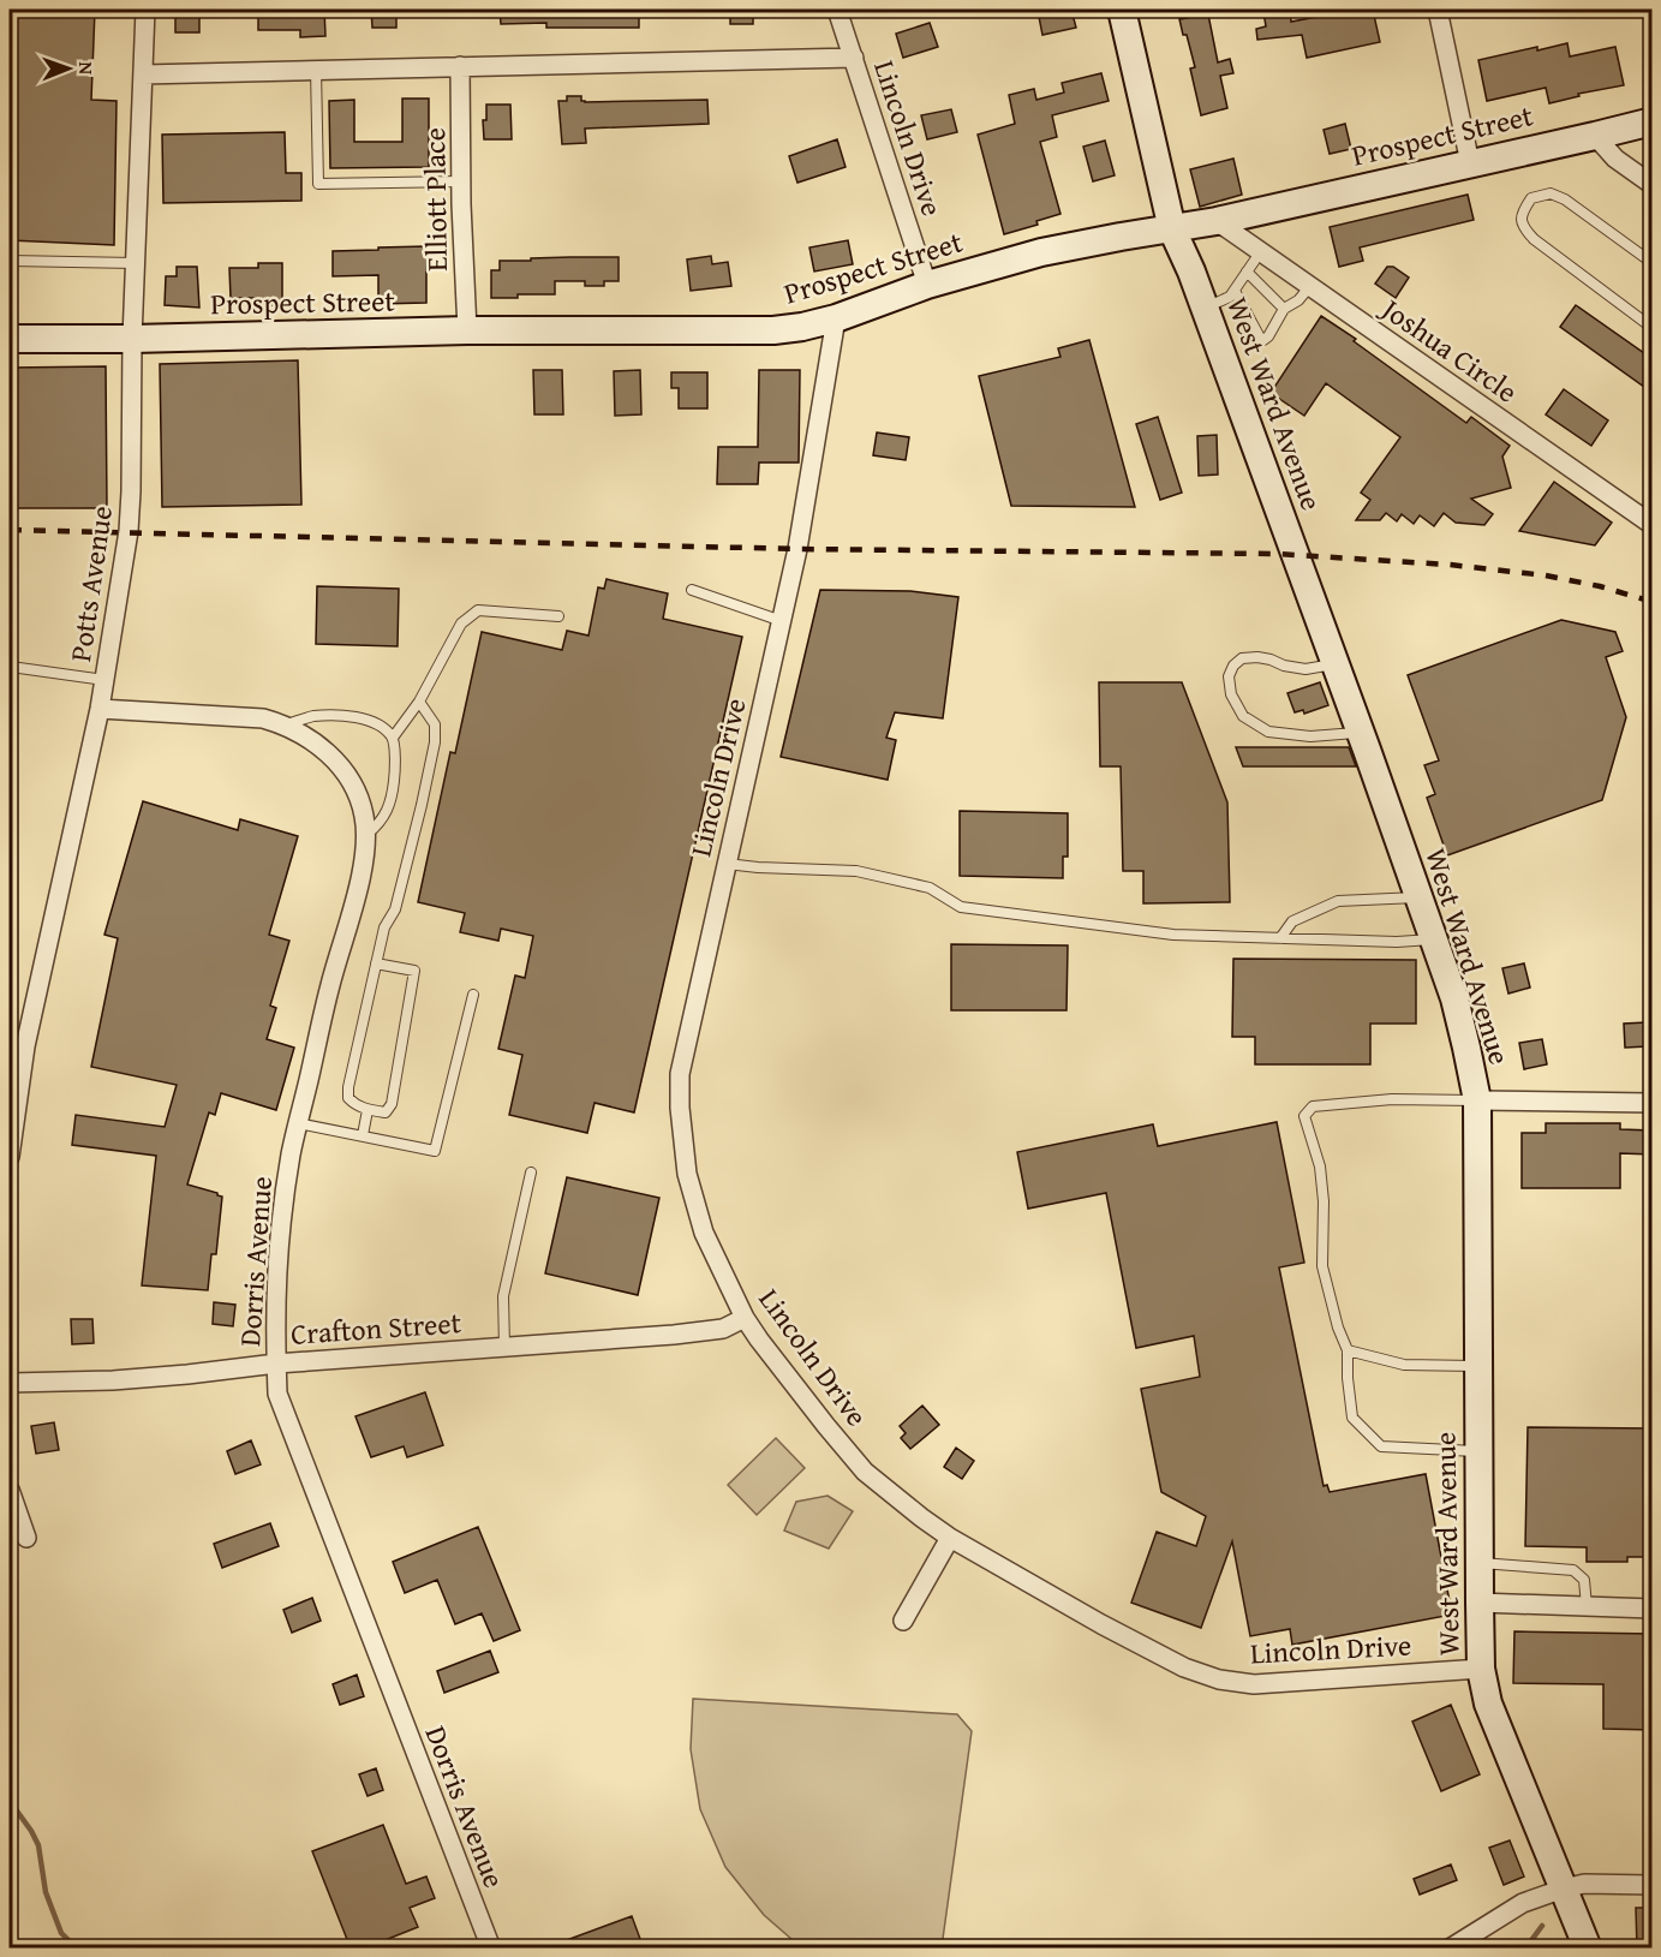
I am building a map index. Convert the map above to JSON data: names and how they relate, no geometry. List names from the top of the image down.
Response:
{
  "streets": {
    "street": [
      "Prospect Street",
      "Lincoln Drive",
      "Elliott Place",
      "Joshua Circle",
      "West Ward Avenue",
      "Potts Avenue",
      "Dorris Avenue",
      "Crafton Street"
    ]
  },
  "crossings": [
    ["Prospect Street", "Lincoln Drive"],
    ["Prospect Street", "Elliott Place"],
    ["Prospect Street", "Joshua Circle"],
    ["Prospect Street", "West Ward Avenue"],
    ["Prospect Street", "Potts Avenue"],
    ["Lincoln Drive", "West Ward Avenue"],
    ["Lincoln Drive", "Crafton Street"],
    ["Potts Avenue", "Dorris Avenue"],
    ["Dorris Avenue", "Crafton Street"]
  ],
  "north": "right"
}
